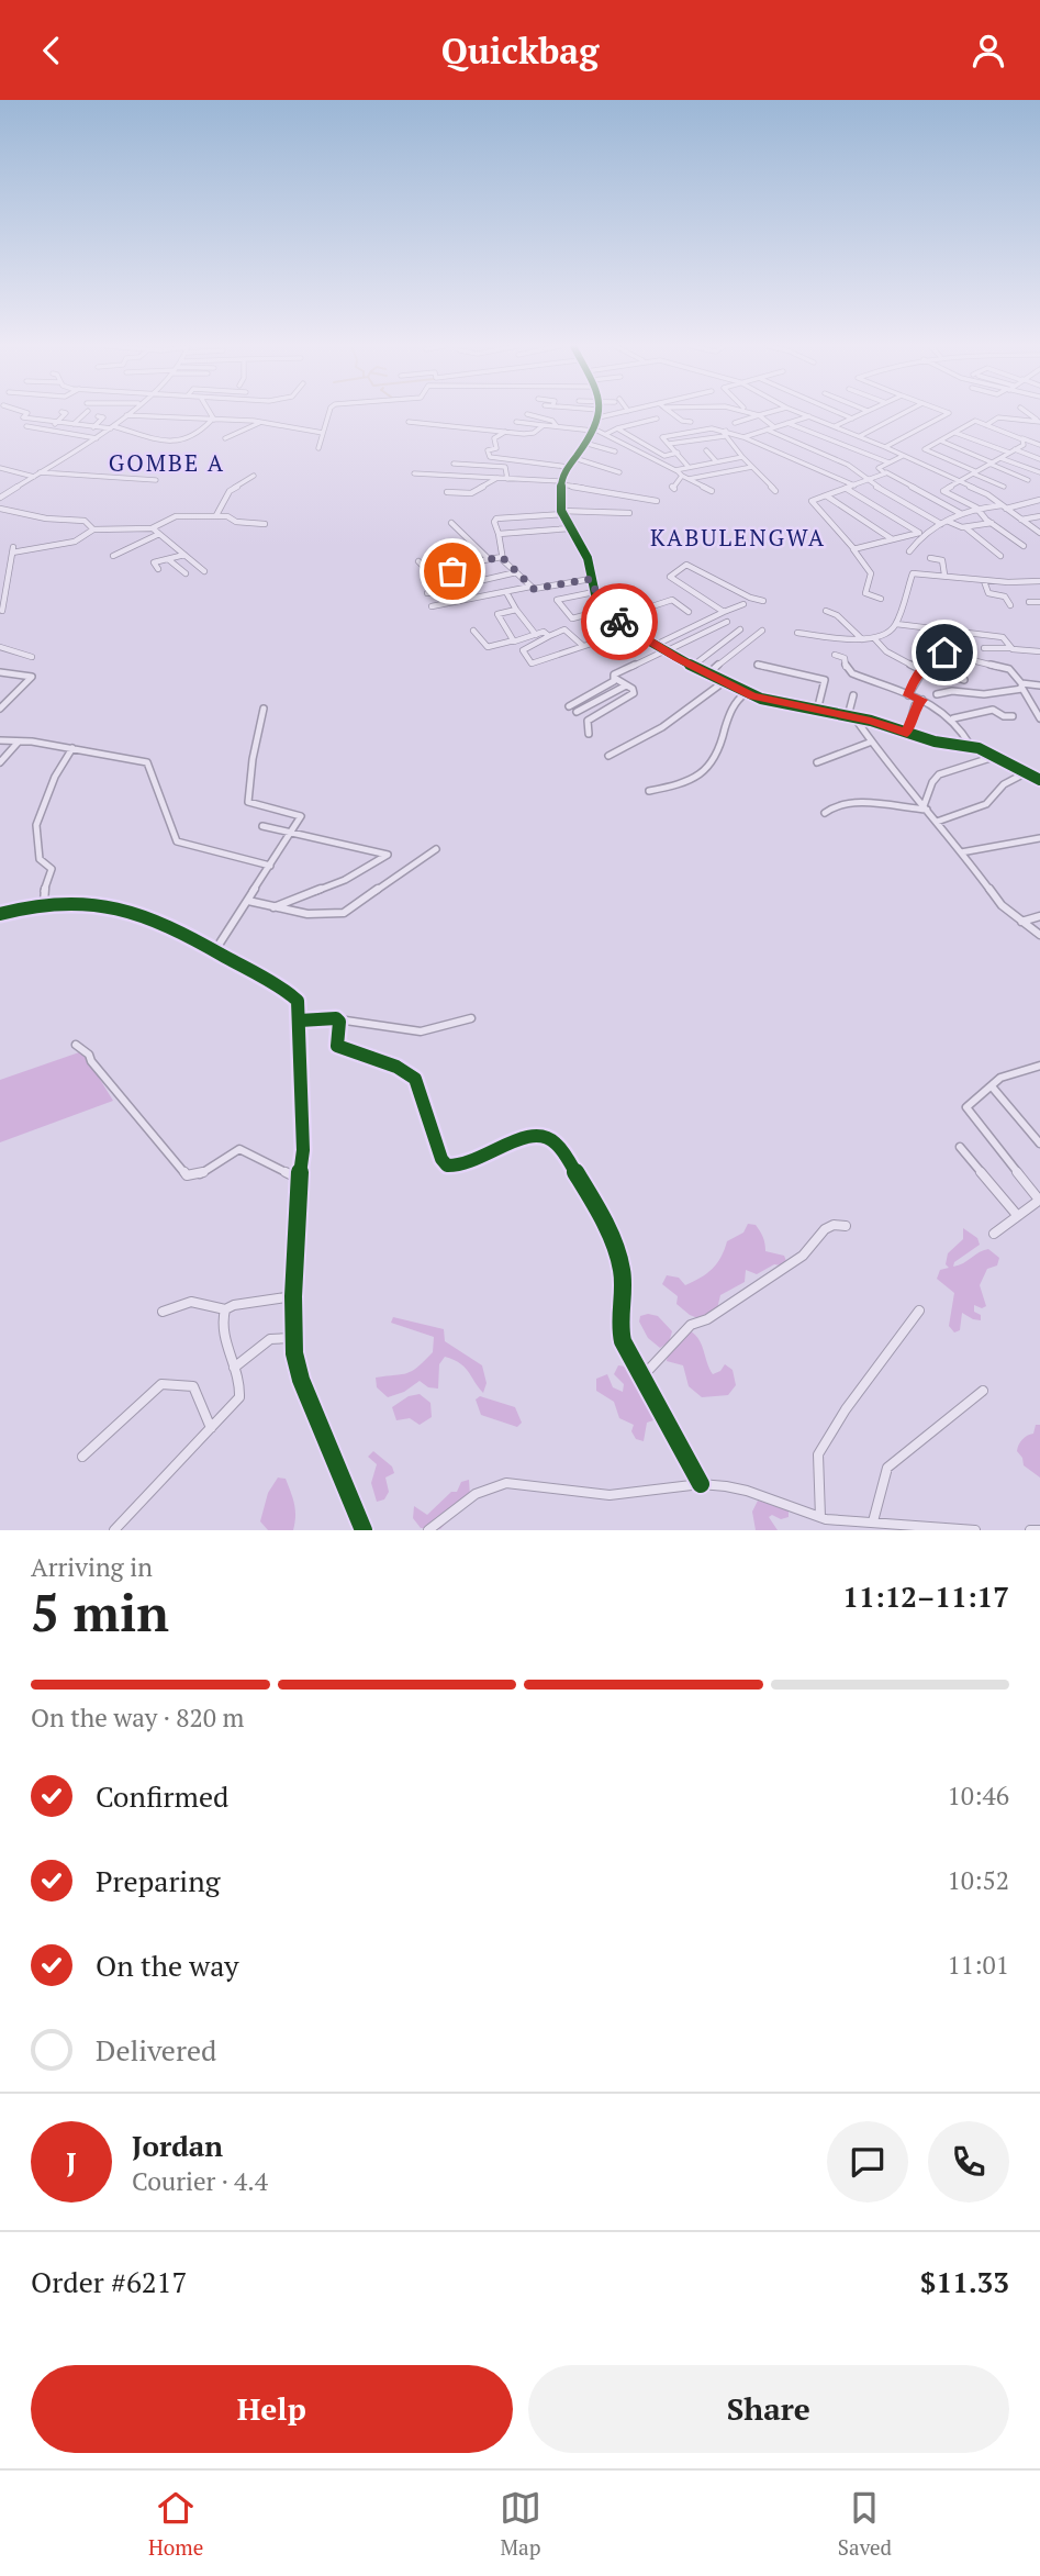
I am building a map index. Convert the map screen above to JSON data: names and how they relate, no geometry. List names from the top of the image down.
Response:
{
  "districts": ["GOMBE A", "KABULENGWA"],
  "page": {
    "header": "Quickbag",
    "heading": ["5 min", "Arriving in", "11:12–11:17"],
    "panel": [
      "Jordan",
      "Courier · 4.4",
      "Order #6217",
      "$11.33"
    ],
    "bar": "On the way · 820 m",
    "list": [
      ["Confirmed", "10:46"],
      ["Preparing", "10:52"],
      ["On the way", "11:01"],
      "Delivered"
    ],
    "round": "J",
    "buttons": ["Help", "Share"],
    "tabs": ["Home", "Map", "Saved"]
  }
}
